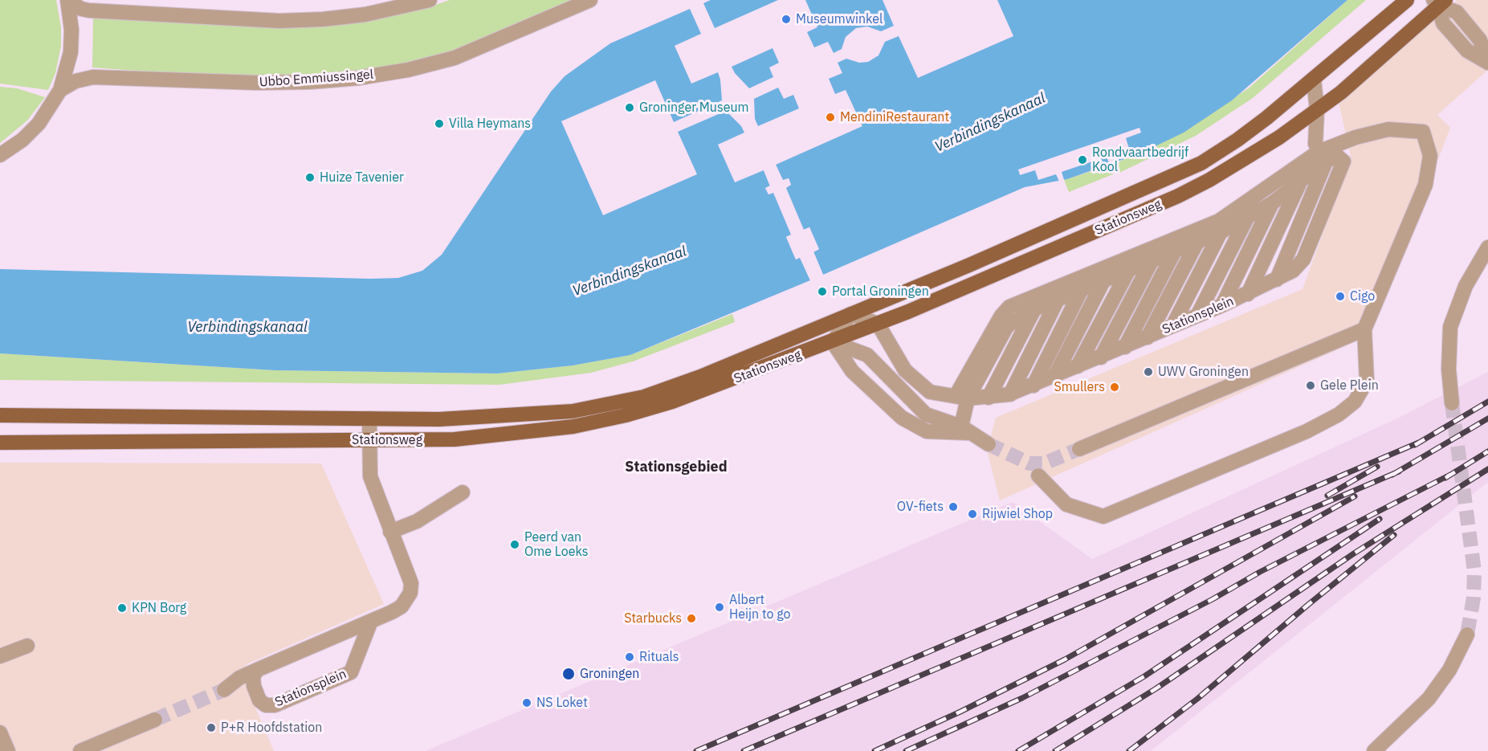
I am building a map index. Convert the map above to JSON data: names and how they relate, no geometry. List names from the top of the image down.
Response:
{
  "streets": {
    "main road": ["Stationsweg"],
    "street": ["Ubbo Emmiussingel", "Stationsplein"]
  },
  "crossings": [
    ["Stationsweg", "Stationsplein"]
  ],
  "districts": ["Stationsgebied"],
  "water": ["Verbindingskanaal"],
  "places": [
    "Museumwinkel",
    "Groninger Museum",
    "MendiniRestaurant",
    "Villa Heymans",
    "Rondvaartbedrijf Kool",
    "Huize Tavenier",
    "Portal Groningen",
    "Cigo",
    "UWV Groningen",
    "Gele Plein",
    "Smullers",
    "OV-fiets",
    "Rijwiel Shop",
    "Peerd van Ome Loeks",
    "Albert Heijn to go",
    "KPN Borg",
    "Starbucks",
    "Rituals",
    "Groningen",
    "NS Loket",
    "P+R Hoofdstation"
  ]
}
